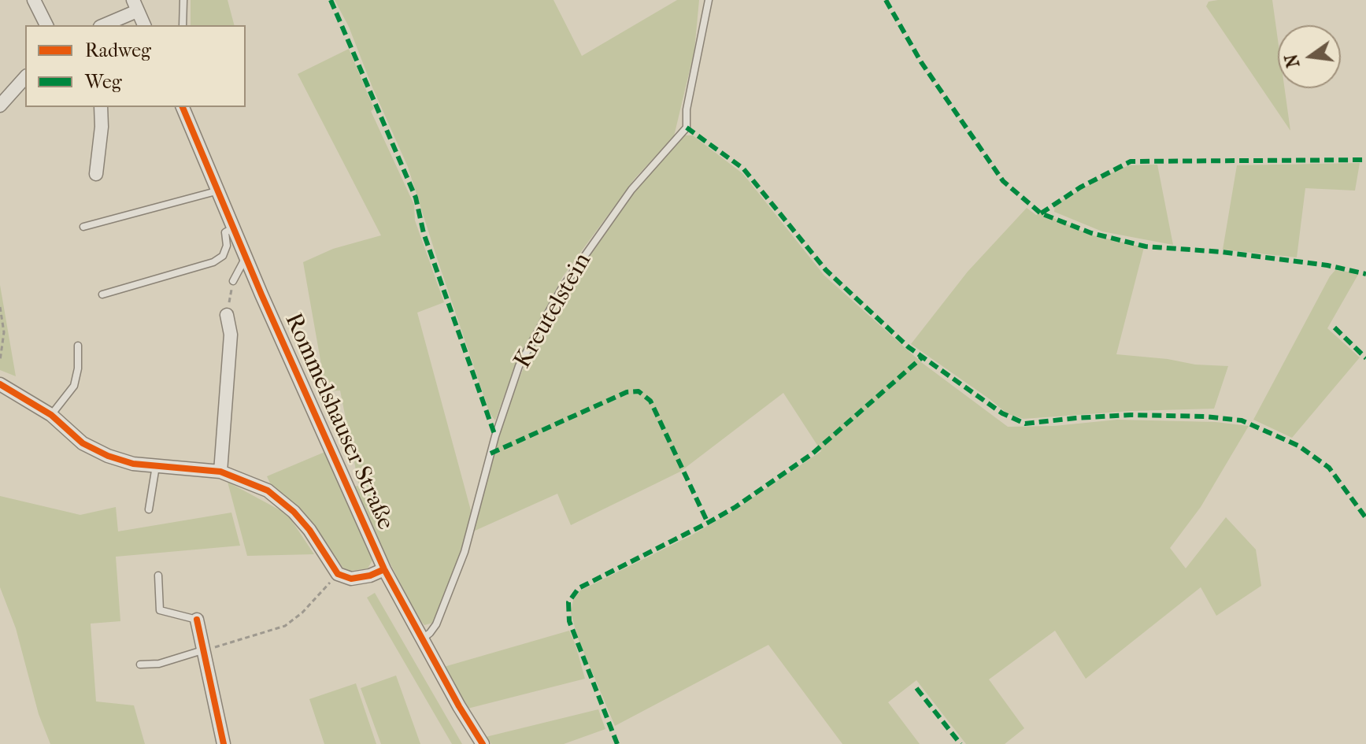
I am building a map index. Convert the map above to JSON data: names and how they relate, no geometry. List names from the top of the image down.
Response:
{
  "streets": {
    "street": ["Rommelshauser Straße"],
    "lane": ["Kreutelstein"]
  },
  "crossings": [
    ["Kreutelstein", "Rommelshauser Straße"]
  ],
  "legend": ["Radweg", "Weg"],
  "north": "left"
}
